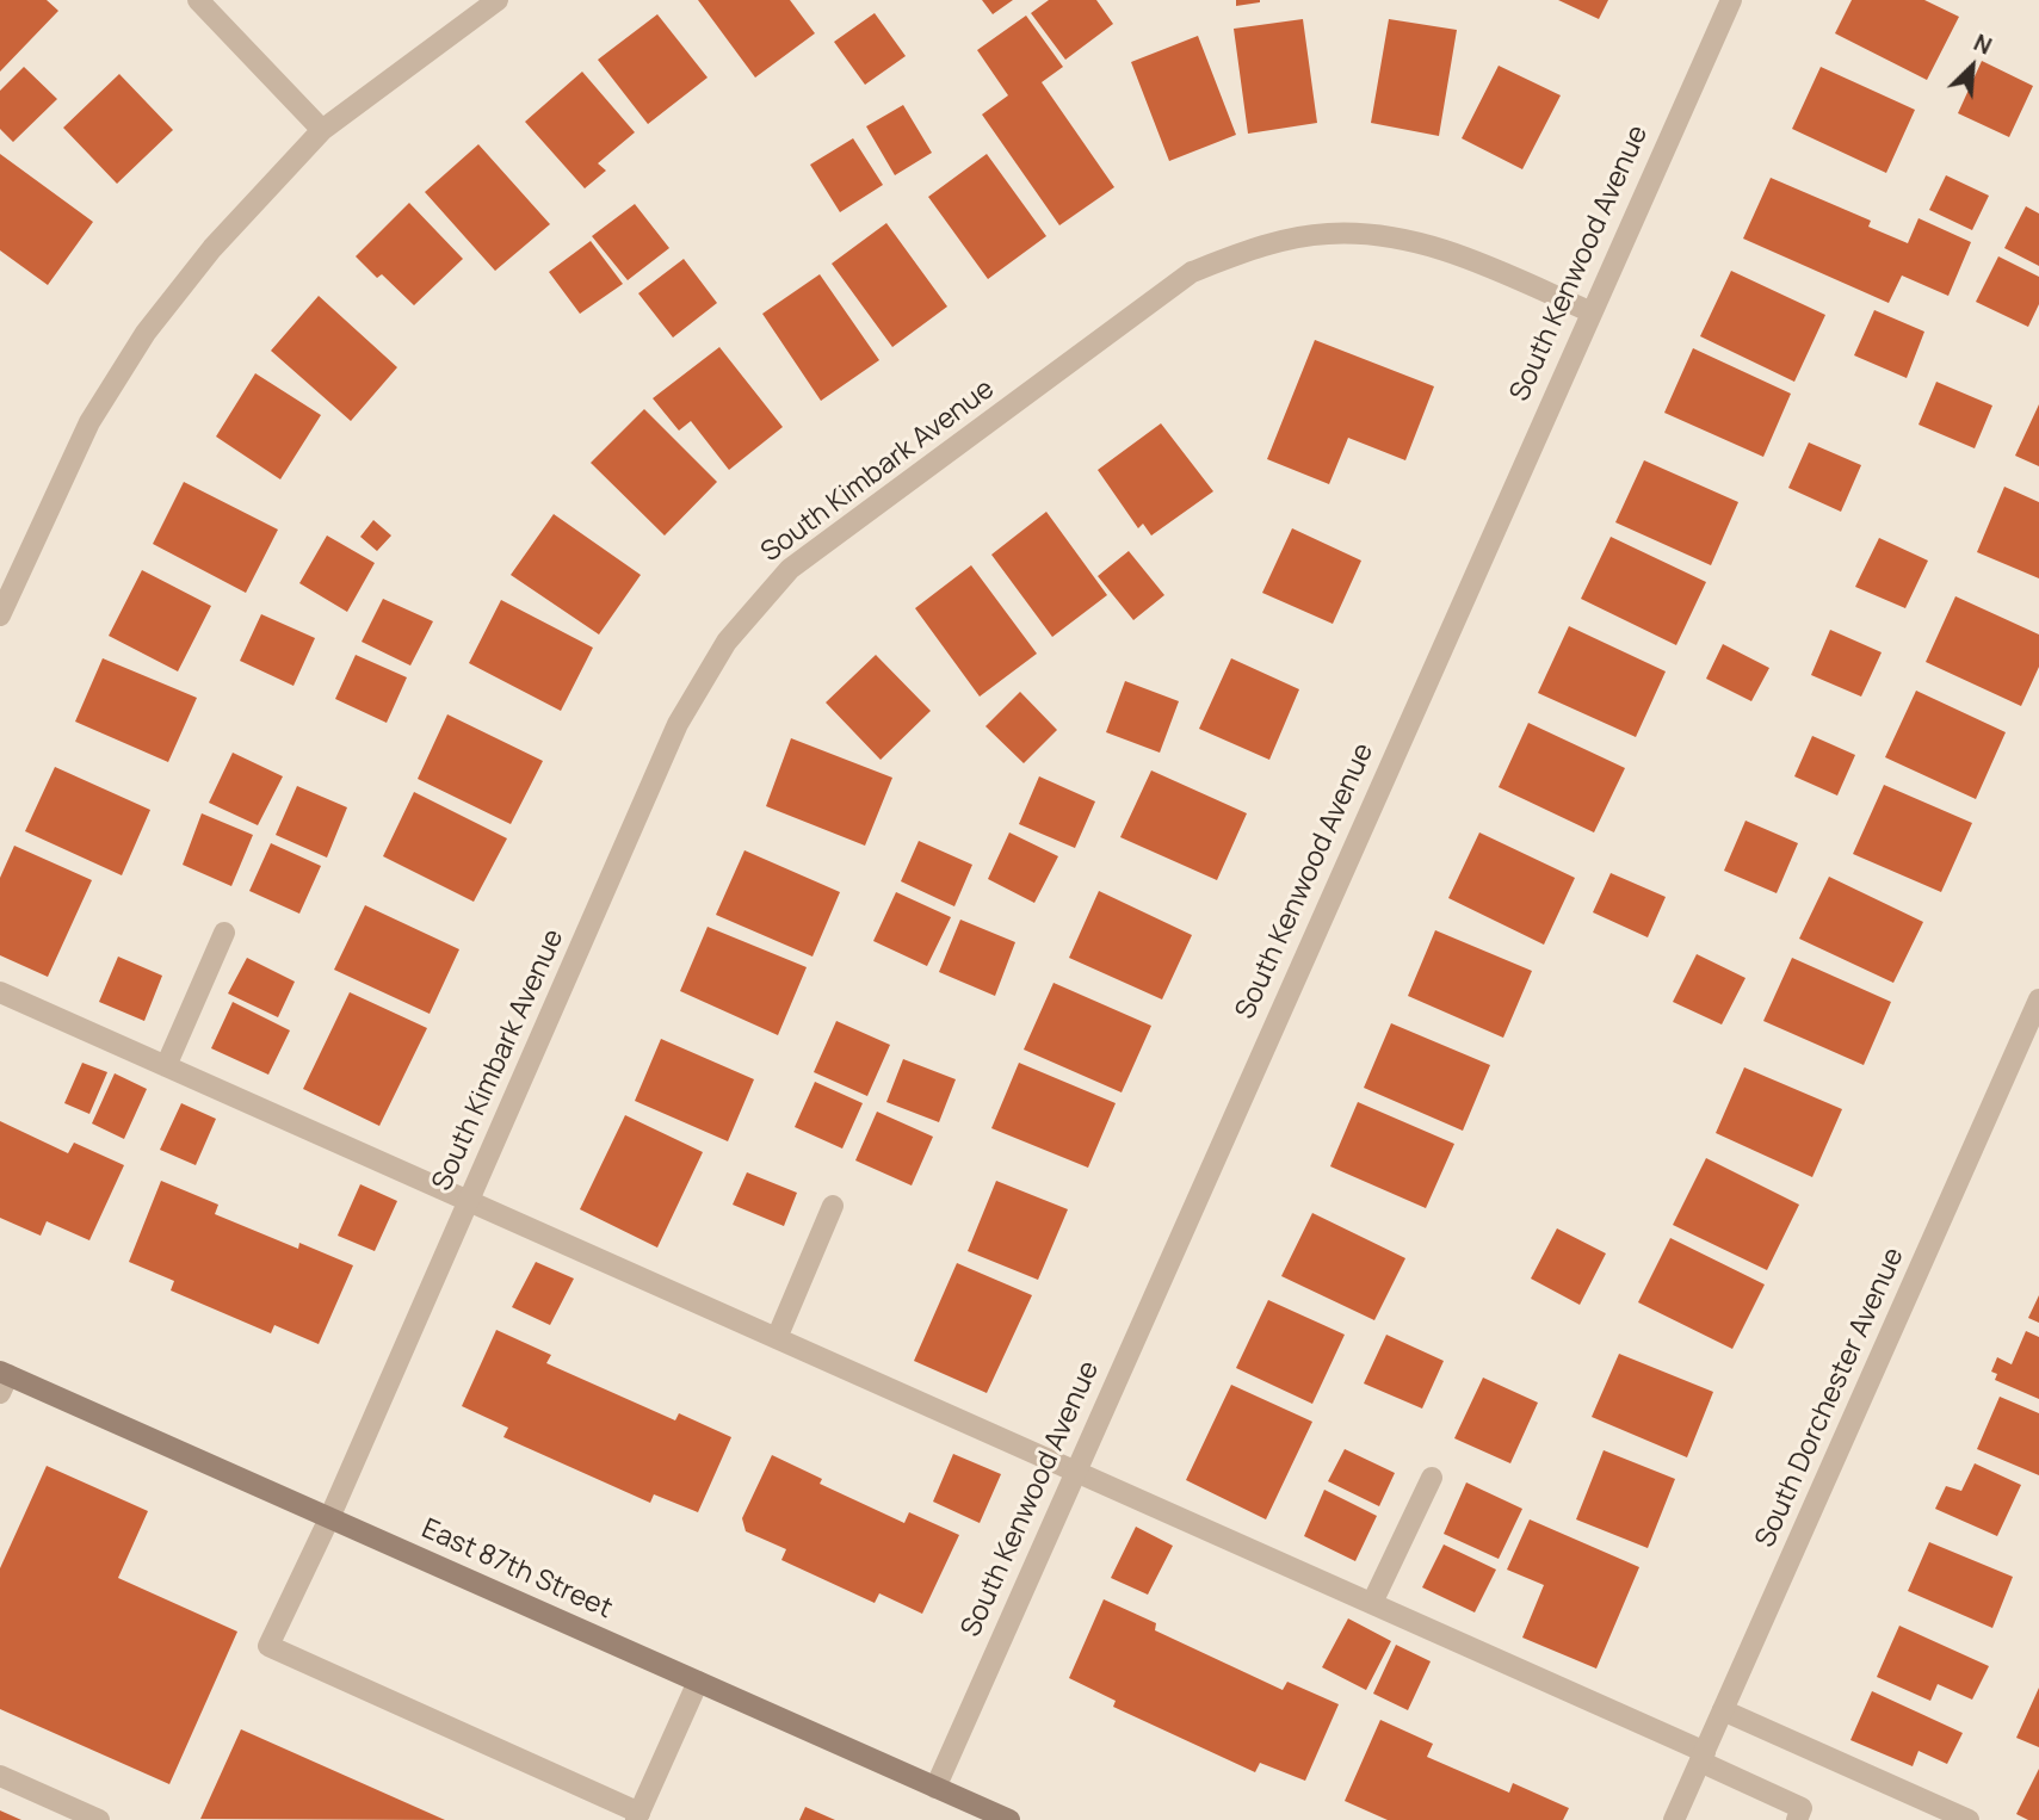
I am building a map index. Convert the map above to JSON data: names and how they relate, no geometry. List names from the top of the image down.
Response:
{
  "streets": {
    "main road": ["East 87th Street"],
    "street": ["South Kenwood Avenue", "South Kimbark Avenue", "South Dorchester Avenue"]
  },
  "crossings": [
    ["South Kenwood Avenue", "South Kimbark Avenue"],
    ["South Kenwood Avenue", "East 87th Street"],
    ["South Kimbark Avenue", "East 87th Street"]
  ],
  "north": "top right"
}
